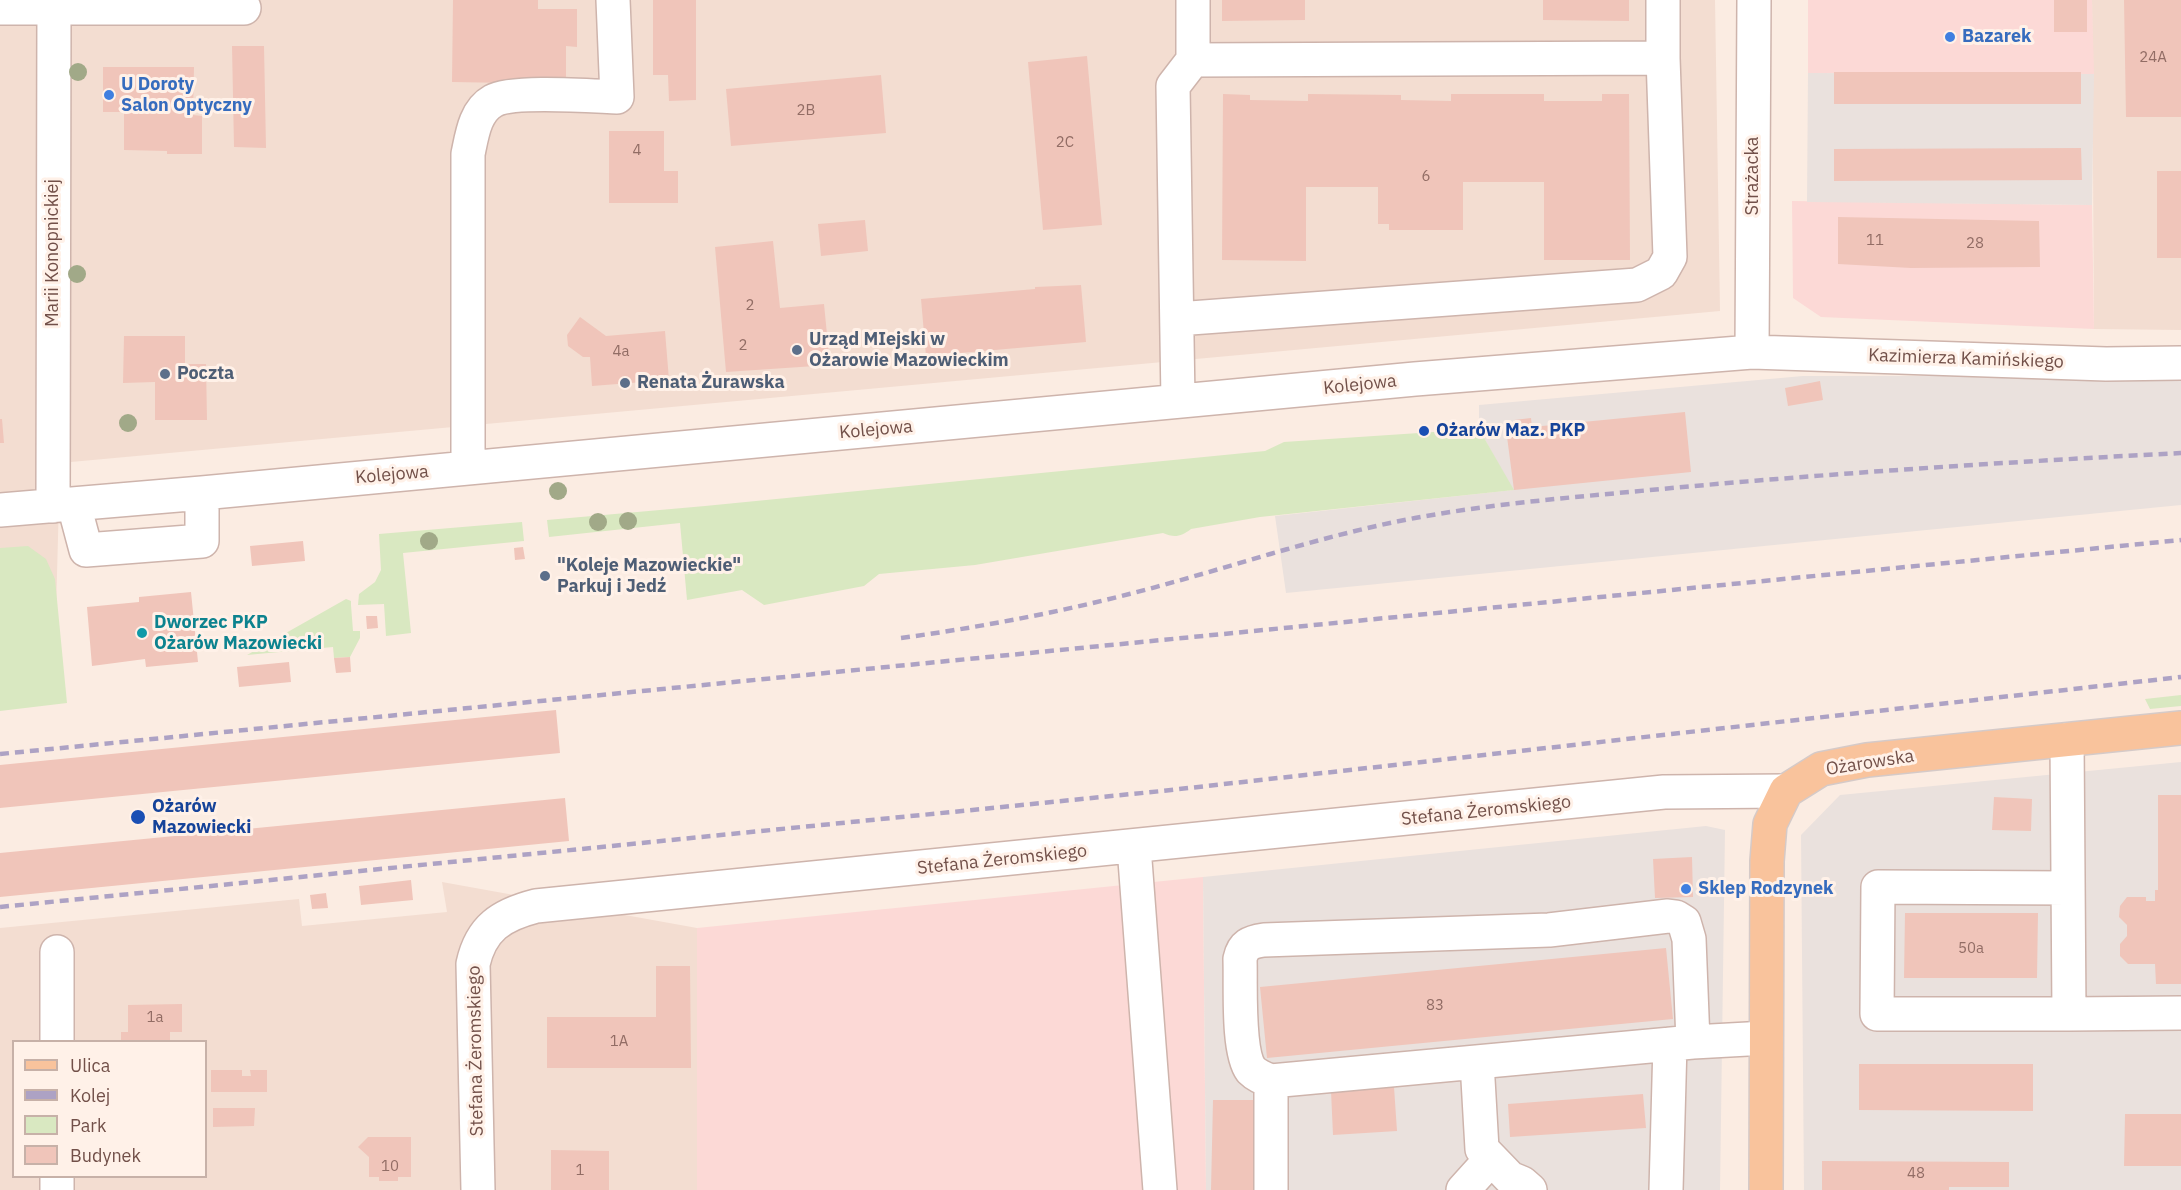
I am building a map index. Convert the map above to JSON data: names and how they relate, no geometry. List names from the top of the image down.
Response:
{
  "streets": {
    "main road": ["Ożarowska"],
    "street": [
      "Strażacka",
      "Marii Konopnickiej",
      "Kazimierza Kamińskiego",
      "Kolejowa",
      "Stefana Żeromskiego"
    ]
  },
  "crossings": [
    ["Strażacka", "Kazimierza Kamińskiego"],
    ["Strażacka", "Kolejowa"],
    ["Marii Konopnickiej", "Kolejowa"],
    ["Kazimierza Kamińskiego", "Kolejowa"],
    ["Ożarowska", "Stefana Żeromskiego"]
  ],
  "places": [
    "Bazarek",
    "U Doroty Salon Optyczny",
    "Urząd MIejski w Ożarowie Mazowieckim",
    "Poczta",
    "Renata Żurawska",
    "Ożarów Maz. PKP",
    "\"Koleje Mazowieckie\" Parkuj i Jedź",
    "Dworzec PKP Ożarów Mazowiecki",
    "Ożarów Mazowiecki",
    "Sklep Rodzynek"
  ],
  "house_numbers": [
    "24A",
    "2B",
    "2C",
    "4",
    "6",
    "11",
    "28",
    "2",
    "2",
    "4a",
    "50a",
    "83",
    "1a",
    "1A",
    "10",
    "1",
    "48"
  ],
  "legend": [
    "Ulica",
    "Kolej",
    "Park",
    "Budynek"
  ]
}
